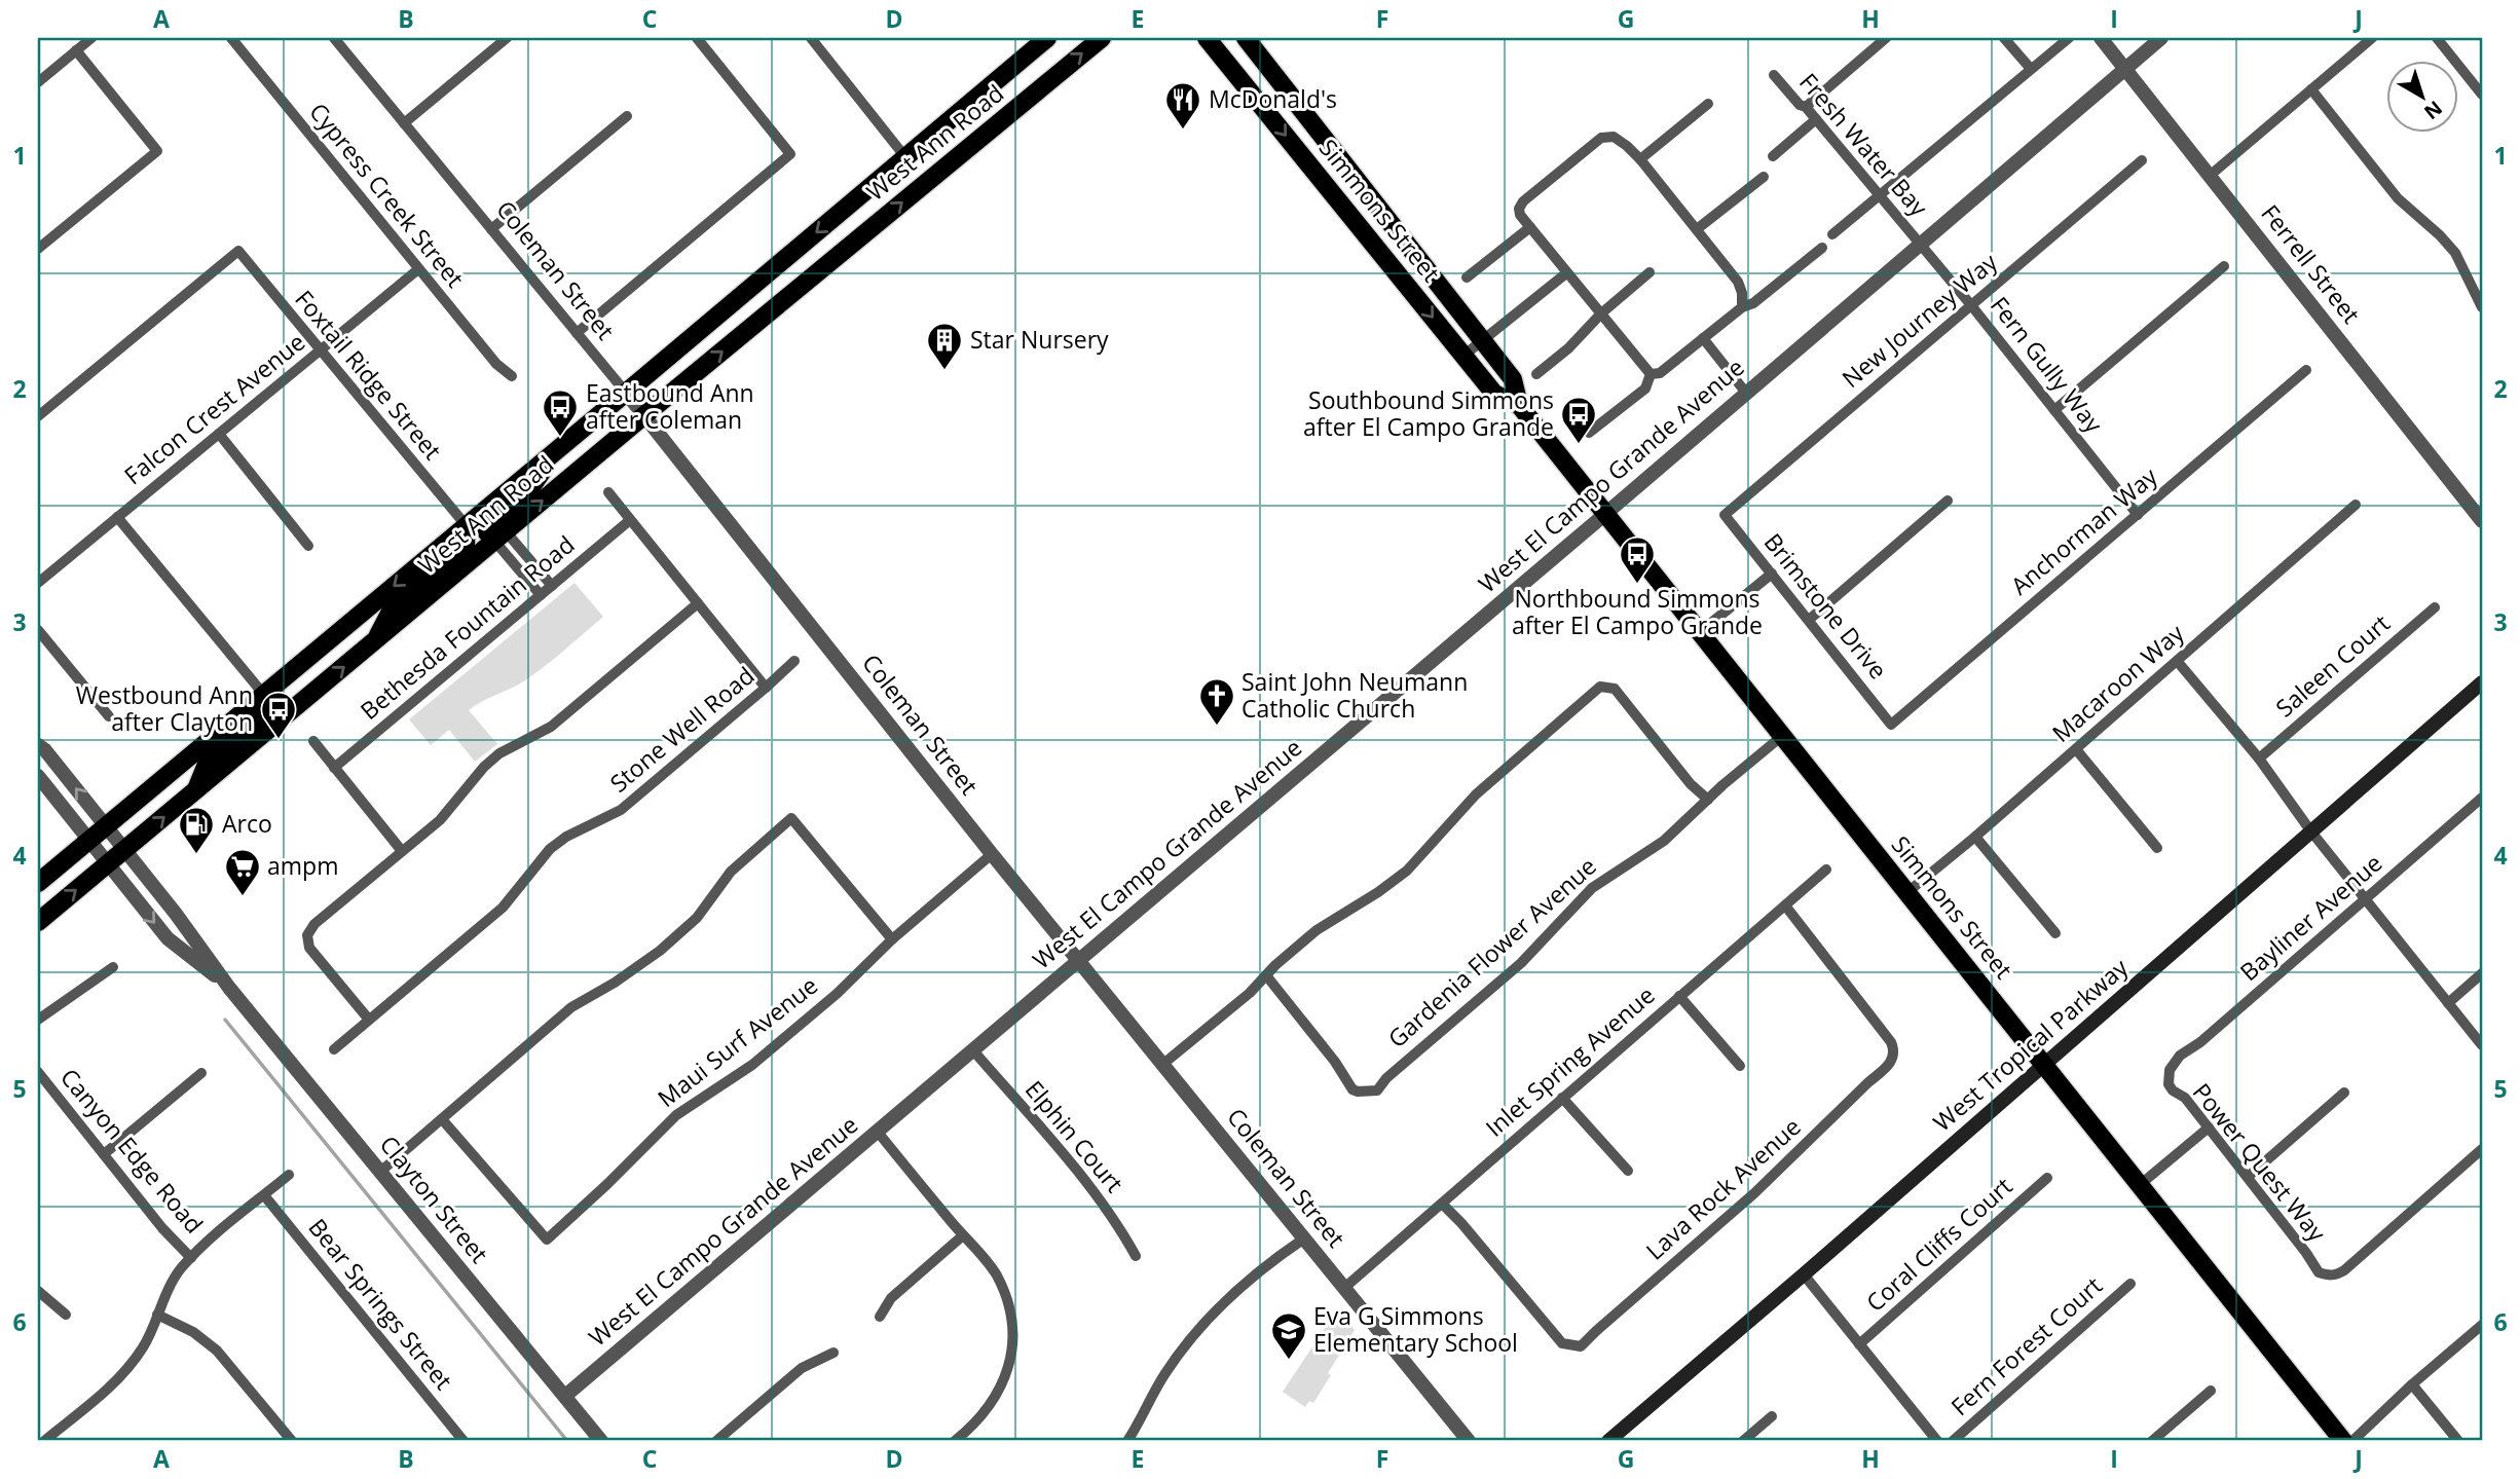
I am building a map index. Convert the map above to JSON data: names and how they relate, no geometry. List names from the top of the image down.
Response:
{
  "streets": {
    "main road": ["West Ann Road", "Simmons Street", "West Tropical Parkway"],
    "street": [
      "Fresh Water Bay",
      "Cypress Creek Street",
      "Ferrell Street",
      "Coleman Street",
      "New Journey Way",
      "Fern Gully Way",
      "Foxtail Ridge Street",
      "Falcon Crest Avenue",
      "West El Campo Grande Avenue",
      "Anchorman Way",
      "Brimstone Drive",
      "Bethesda Fountain Road",
      "Saleen Court",
      "Macaroon Way",
      "Stone Well Road",
      "Bayliner Avenue",
      "Gardenia Flower Avenue",
      "Maui Surf Avenue",
      "Inlet Spring Avenue",
      "Elphin Court",
      "Canyon Edge Road",
      "Power Quest Way",
      "Lava Rock Avenue",
      "Clayton Street",
      "Coral Cliffs Court",
      "Bear Springs Street",
      "Fern Forest Court"
    ]
  },
  "crossings": [
    ["West Ann Road", "Coleman Street"],
    ["West Ann Road", "Foxtail Ridge Street"],
    ["West Ann Road", "Clayton Street"],
    ["Fresh Water Bay", "Fern Gully Way"],
    ["Fresh Water Bay", "West El Campo Grande Avenue"],
    ["Cypress Creek Street", "Falcon Crest Avenue"],
    ["Simmons Street", "West El Campo Grande Avenue"],
    ["Simmons Street", "Macaroon Way"],
    ["Simmons Street", "Gardenia Flower Avenue"],
    ["Simmons Street", "West Tropical Parkway"],
    ["Ferrell Street", "West El Campo Grande Avenue"],
    ["Coleman Street", "West El Campo Grande Avenue"],
    ["Coleman Street", "Maui Surf Avenue"],
    ["Coleman Street", "Inlet Spring Avenue"],
    ["New Journey Way", "Fern Gully Way"],
    ["New Journey Way", "Brimstone Drive"],
    ["Fern Gully Way", "West El Campo Grande Avenue"],
    ["Fern Gully Way", "Anchorman Way"],
    ["Foxtail Ridge Street", "Falcon Crest Avenue"],
    ["West El Campo Grande Avenue", "Elphin Court"],
    ["West El Campo Grande Avenue", "Clayton Street"],
    ["Anchorman Way", "Brimstone Drive"],
    ["Bayliner Avenue", "Power Quest Way"],
    ["Inlet Spring Avenue", "Lava Rock Avenue"]
  ],
  "places": {
    "restaurant": ["McDonald's"],
    "building": ["Star Nursery"],
    "bus stop": [
      "Eastbound Ann after Coleman",
      "Southbound Simmons after El Campo Grande",
      "Northbound Simmons after El Campo Grande",
      "Westbound Ann after Clayton"
    ],
    "church": ["Saint John Neumann Catholic Church"],
    "fuel station": ["Arco"],
    "supermarket": ["ampm"],
    "school or university": ["Eva G Simmons Elementary School"]
  },
  "north": "bottom right",
  "grid": {
    "columns": [
      "A",
      "B",
      "C",
      "D",
      "E",
      "F",
      "G",
      "H",
      "I",
      "J"
    ],
    "rows": [
      "1",
      "2",
      "3",
      "4",
      "5",
      "6"
    ]
  }
}
